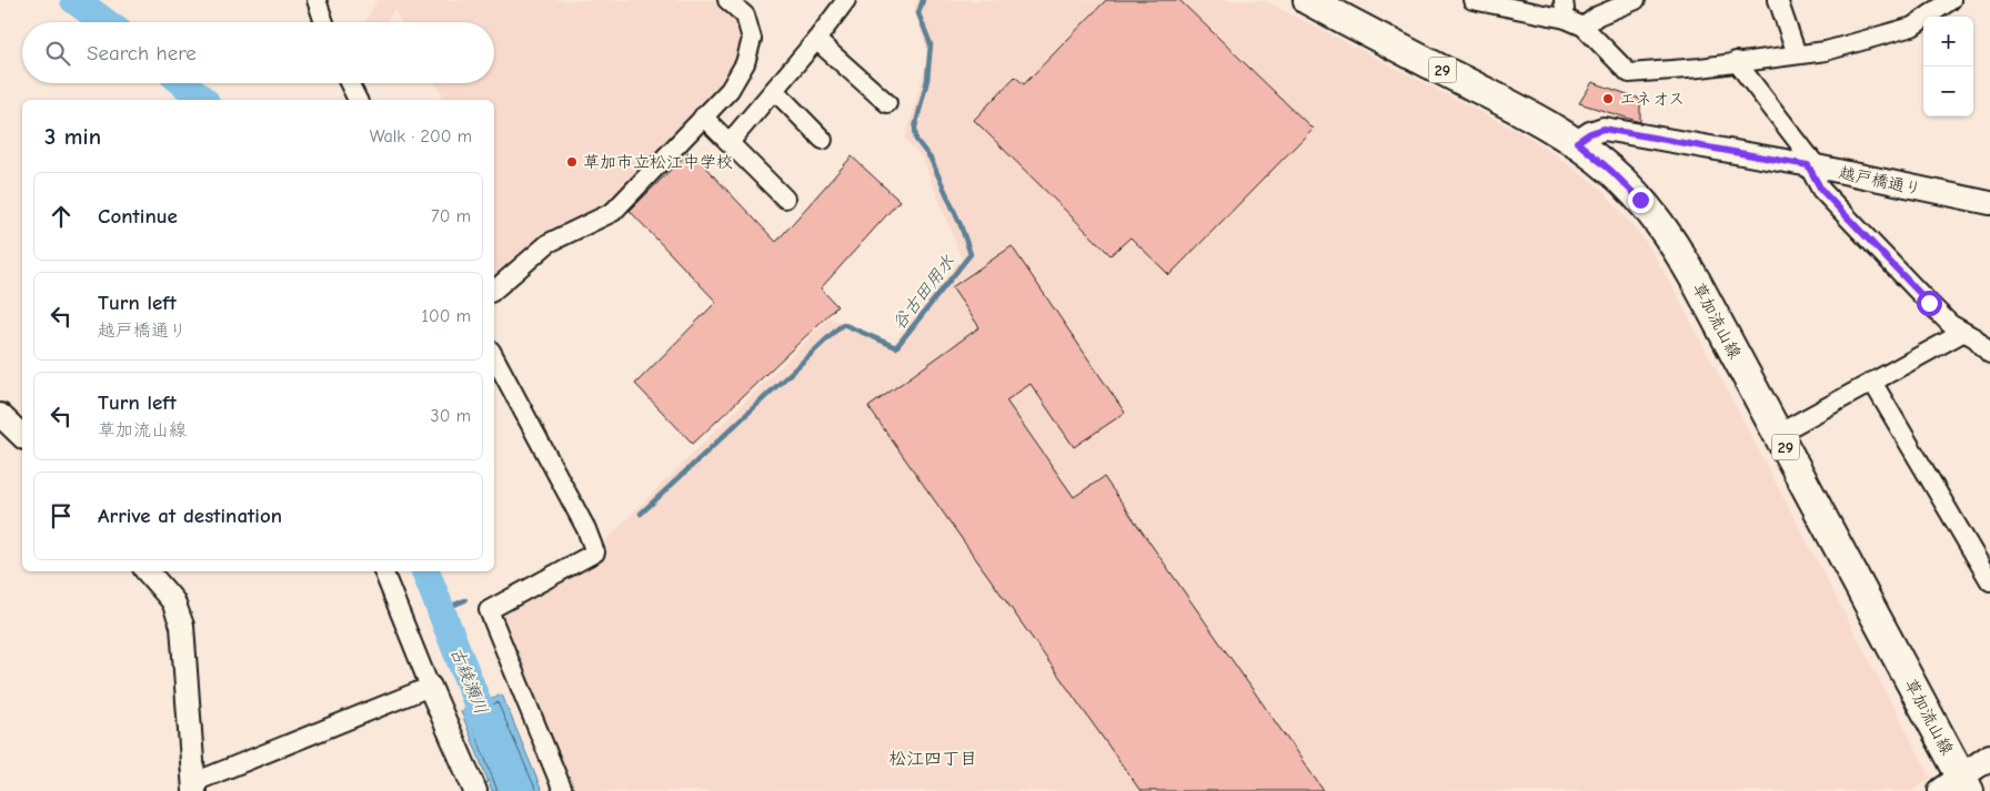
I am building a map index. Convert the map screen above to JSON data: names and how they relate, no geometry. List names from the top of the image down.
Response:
{
  "streets": {
    "main road": ["29", "草加流山線"],
    "street": ["越戸橋通り"]
  },
  "crossings": [
    ["越戸橋通り", "草加流山線"]
  ],
  "districts": ["松江四丁目"],
  "water": ["谷古田用水", "古綾瀬川"],
  "places": ["エネオス", "草加市立松江中学校"],
  "page": {
    "map_buttons": ["+", "−"],
    "search": "Search here",
    "heading": ["3 min", "Walk · 200 m"],
    "list": [
      ["Continue", "70 m"],
      ["Turn left", "越戸橋通り", "100 m"],
      ["Turn left", "草加流山線", "30 m"],
      "Arrive at destination"
    ]
  }
}
